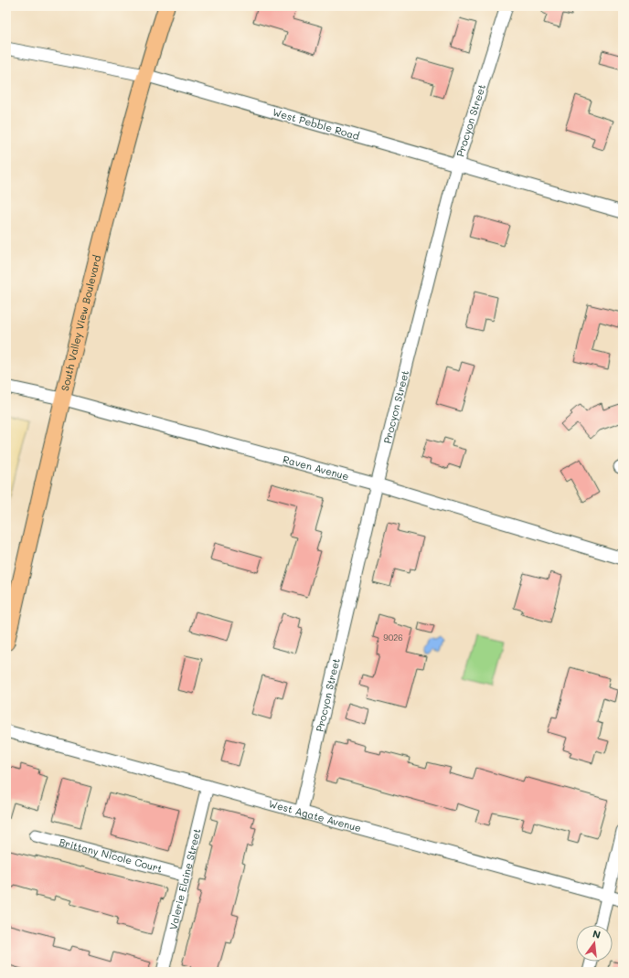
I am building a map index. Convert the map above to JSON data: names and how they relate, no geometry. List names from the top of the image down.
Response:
{
  "streets": {
    "main road": ["South Valley View Boulevard"],
    "street": [
      "Procyon Street",
      "West Pebble Road",
      "Raven Avenue",
      "West Agate Avenue",
      "Brittany Nicole Court",
      "Valerie Elaine Street"
    ]
  },
  "crossings": [
    ["Procyon Street", "West Pebble Road"],
    ["Procyon Street", "Raven Avenue"],
    ["Procyon Street", "West Agate Avenue"],
    ["West Pebble Road", "South Valley View Boulevard"],
    ["South Valley View Boulevard", "Raven Avenue"],
    ["West Agate Avenue", "Valerie Elaine Street"],
    ["Brittany Nicole Court", "Valerie Elaine Street"]
  ],
  "house_numbers": ["9026"],
  "north": "top"
}
